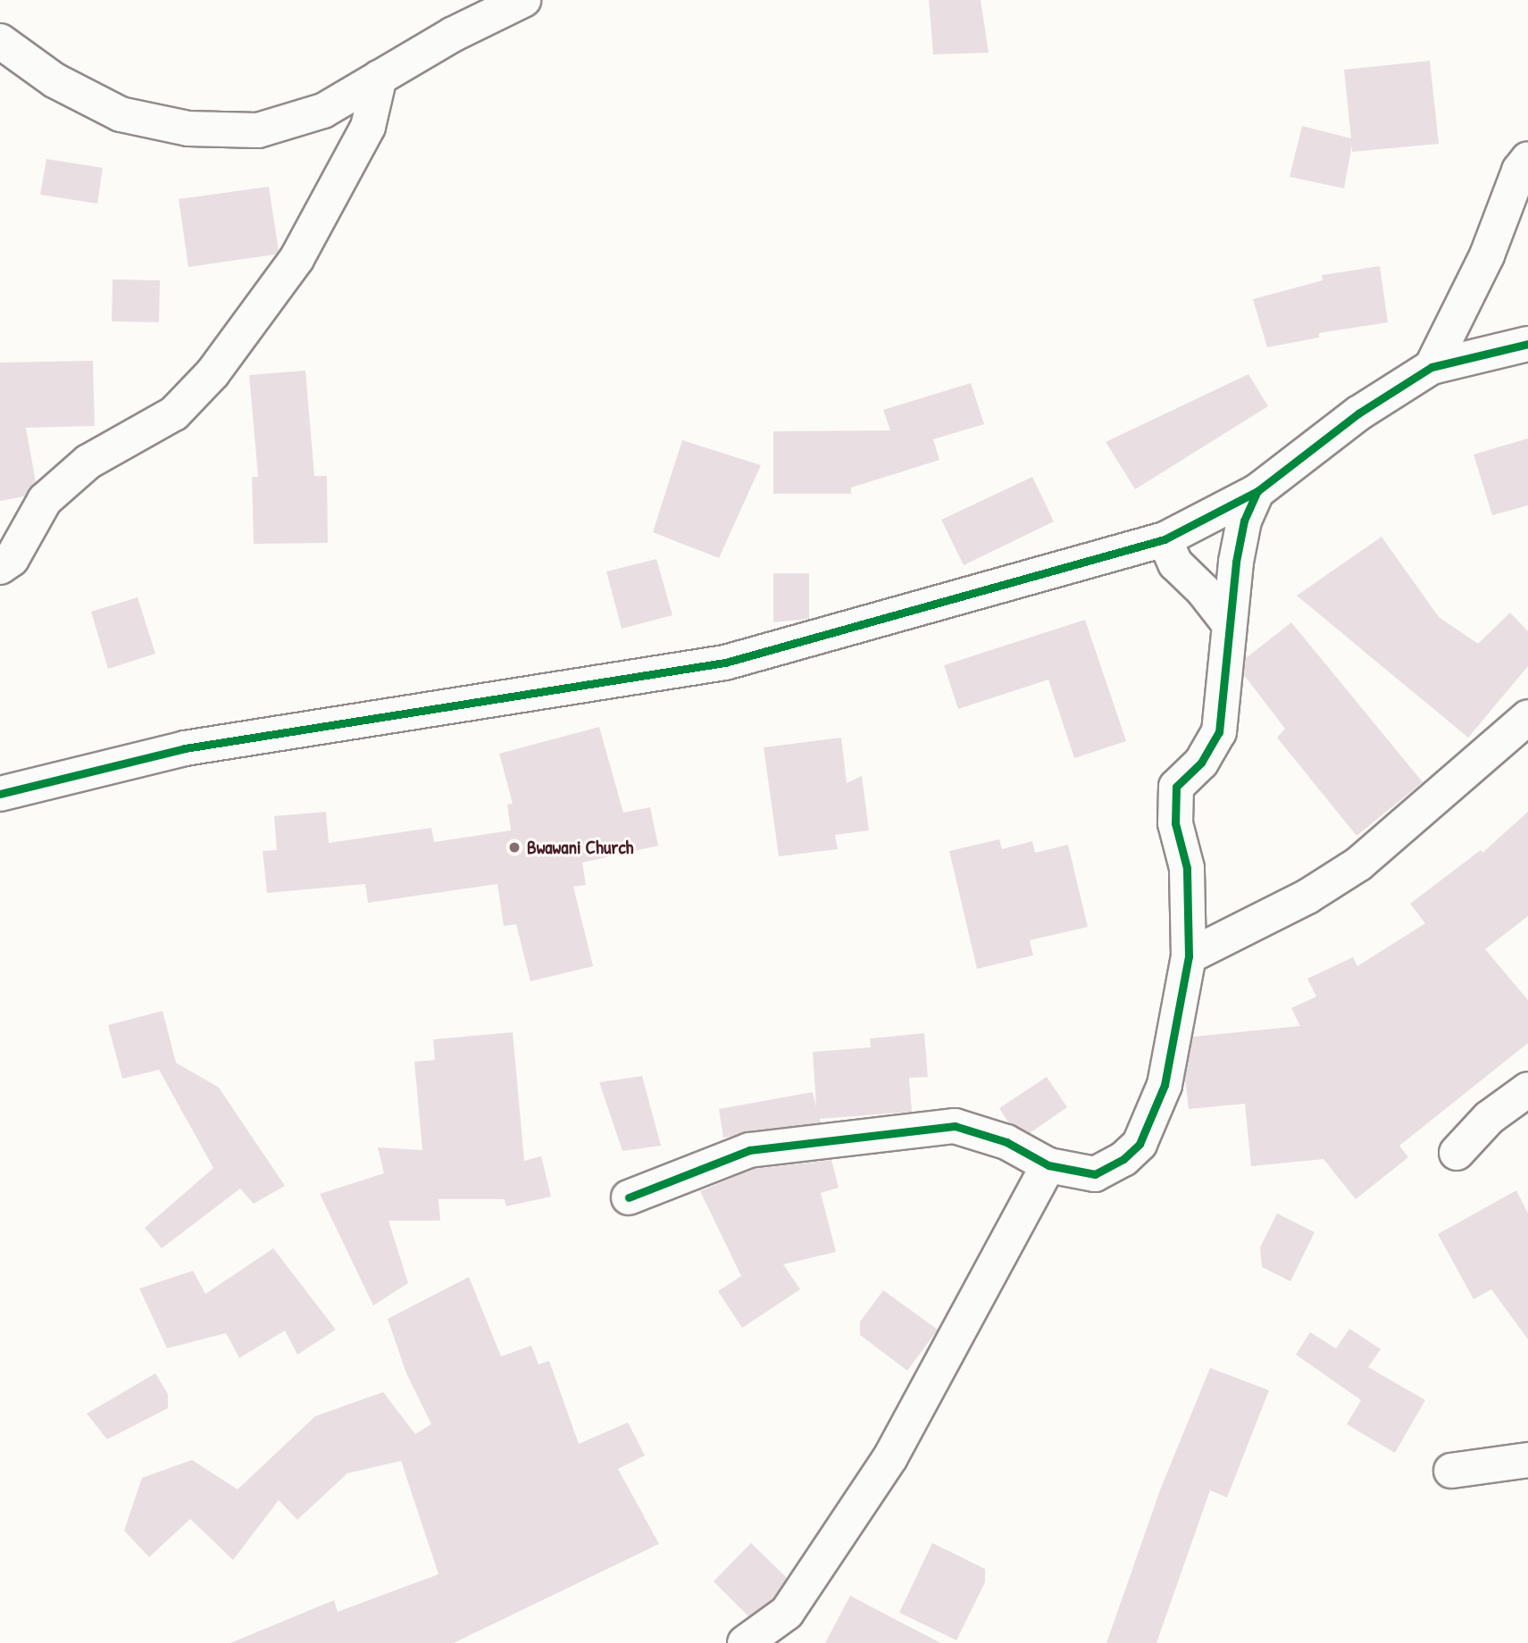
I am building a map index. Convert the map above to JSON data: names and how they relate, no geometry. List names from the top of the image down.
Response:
{
  "places": ["Bwawani Church"]
}
